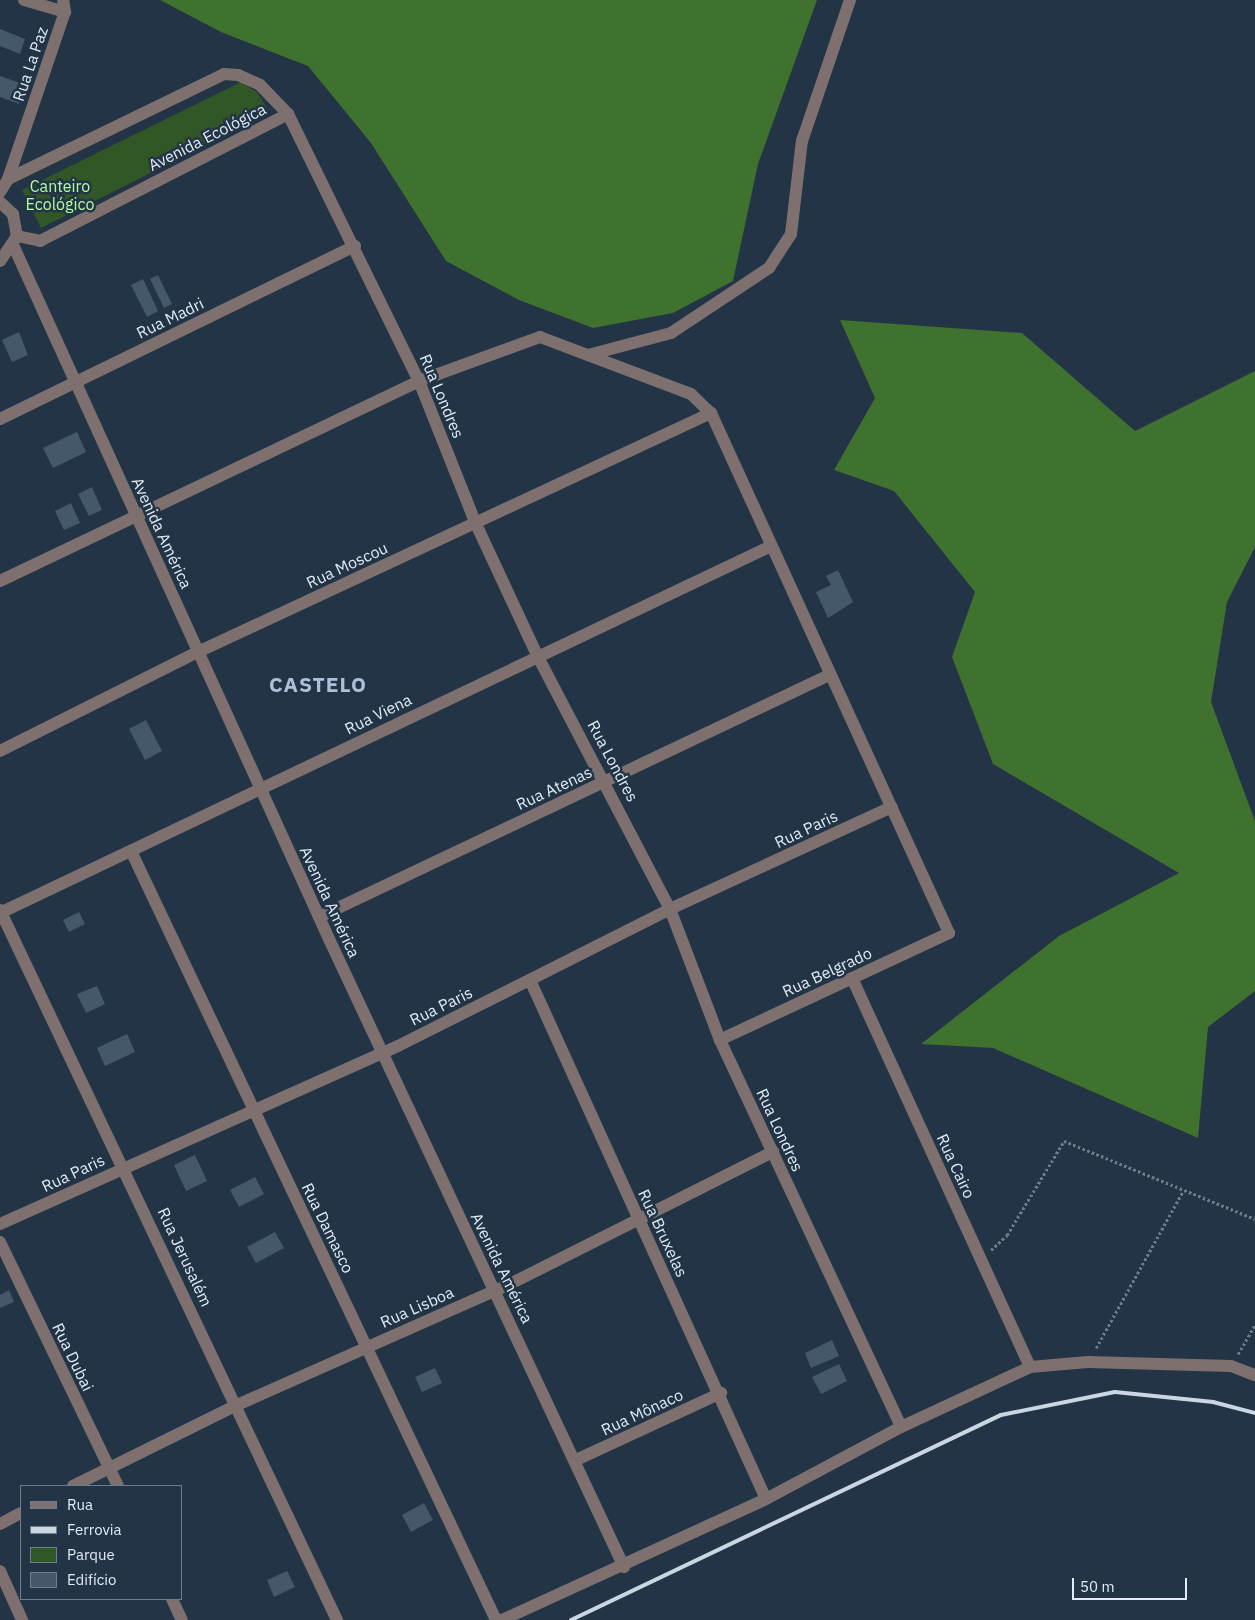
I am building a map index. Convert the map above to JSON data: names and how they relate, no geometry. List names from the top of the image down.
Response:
{
  "streets": {
    "street": [
      "Rua La Paz",
      "Avenida Ecológica",
      "Rua Madri",
      "Rua Londres",
      "Avenida América",
      "Rua Moscou",
      "Rua Viena",
      "Rua Atenas",
      "Rua Paris",
      "Rua Belgrado",
      "Rua Cairo",
      "Rua Damasco",
      "Rua Bruxelas",
      "Rua Jerusalém",
      "Rua Lisboa",
      "Rua Dubai",
      "Rua Mônaco"
    ]
  },
  "crossings": [
    ["Rua La Paz", "Avenida Ecológica"],
    ["Avenida Ecológica", "Rua Londres"],
    ["Avenida Ecológica", "Avenida América"],
    ["Rua Madri", "Rua Londres"],
    ["Rua Madri", "Avenida América"],
    ["Rua Londres", "Rua Moscou"],
    ["Rua Londres", "Rua Viena"],
    ["Rua Londres", "Rua Atenas"],
    ["Rua Londres", "Rua Paris"],
    ["Rua Londres", "Rua Belgrado"],
    ["Rua Londres", "Rua Lisboa"],
    ["Avenida América", "Rua Moscou"],
    ["Avenida América", "Rua Viena"],
    ["Avenida América", "Rua Atenas"],
    ["Avenida América", "Rua Paris"],
    ["Avenida América", "Rua Lisboa"],
    ["Avenida América", "Rua Mônaco"],
    ["Rua Viena", "Rua Damasco"],
    ["Rua Viena", "Rua Jerusalém"],
    ["Rua Paris", "Rua Belgrado"],
    ["Rua Paris", "Rua Damasco"],
    ["Rua Paris", "Rua Bruxelas"],
    ["Rua Paris", "Rua Jerusalém"],
    ["Rua Belgrado", "Rua Cairo"],
    ["Rua Damasco", "Rua Lisboa"],
    ["Rua Bruxelas", "Rua Lisboa"],
    ["Rua Bruxelas", "Rua Mônaco"],
    ["Rua Jerusalém", "Rua Lisboa"],
    ["Rua Lisboa", "Rua Dubai"]
  ],
  "districts": ["CASTELO"],
  "parks": ["Canteiro Ecológico"],
  "legend": [
    "Rua",
    "Ferrovia",
    "Parque",
    "Edifício"
  ],
  "scale_bar": "50 m"
}
